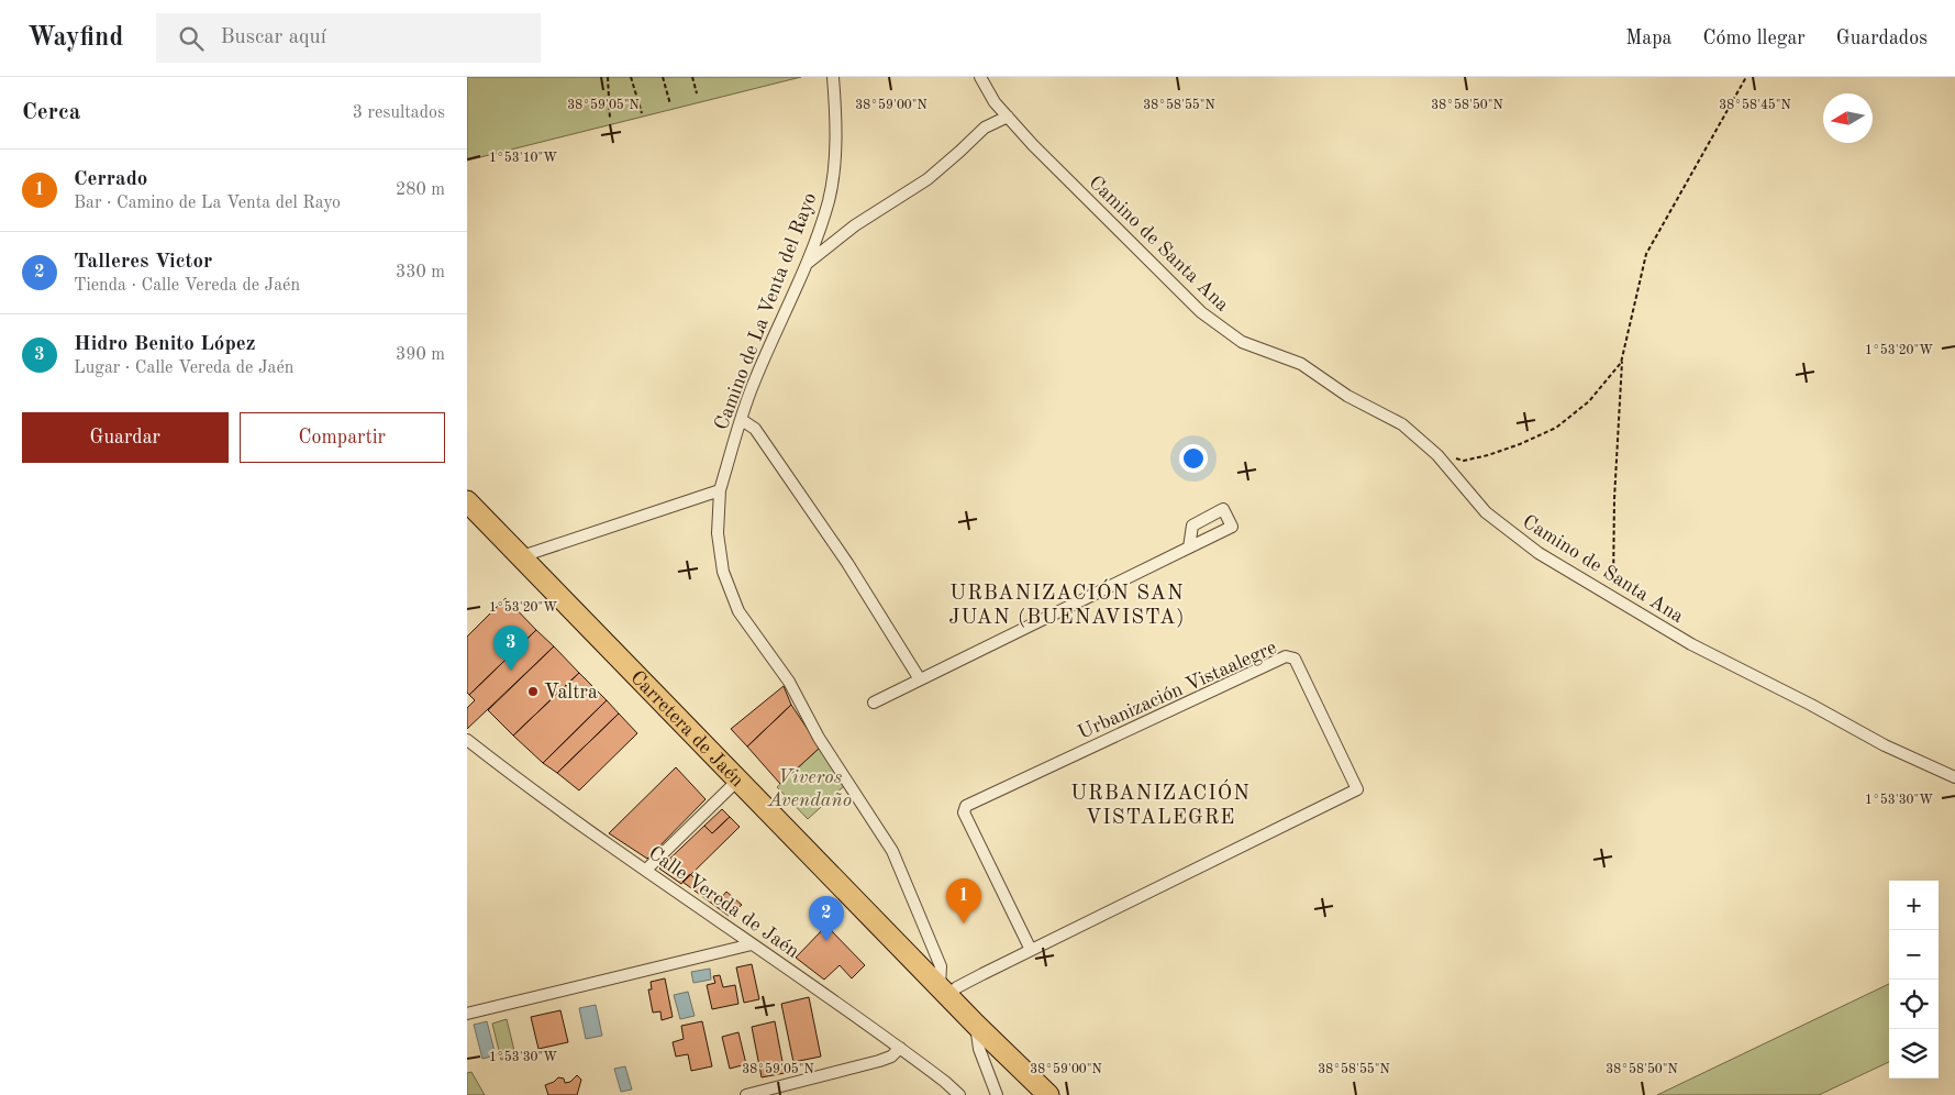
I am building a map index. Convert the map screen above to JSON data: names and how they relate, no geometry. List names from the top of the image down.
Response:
{
  "streets": {
    "highway": ["Carretera de Jaén"],
    "street": [
      "Camino de Santa Ana",
      "Camino de La Venta del Rayo",
      "Urbanización Vistaalegre",
      "Calle Vereda de Jaén"
    ]
  },
  "crossings": [
    ["Camino de La Venta del Rayo", "Urbanización Vistaalegre"],
    ["Camino de La Venta del Rayo", "Carretera de Jaén"],
    ["Urbanización Vistaalegre", "Carretera de Jaén"]
  ],
  "districts": ["URBANIZACIÓN SAN JUAN (BUENAVISTA)", "URBANIZACIÓN VISTALEGRE"],
  "parks": ["Viveros Avendaño"],
  "places": ["Valtra"],
  "north": "left",
  "page": {
    "header": "Wayfind",
    "search": "Buscar aquí",
    "nav": ["Mapa", "Cómo llegar", "Guardados"],
    "heading": ["Cerca", "3 resultados"],
    "list": [
      {
        "mark": "1",
        "name": "Cerrado",
        "note": "Bar · Camino de La Venta del Rayo",
        "value": "280 m"
      },
      {
        "mark": "2",
        "name": "Talleres Victor",
        "note": "Tienda · Calle Vereda de Jaén",
        "value": "330 m"
      },
      {
        "mark": "3",
        "name": "Hidro Benito López",
        "note": "Lugar · Calle Vereda de Jaén",
        "value": "390 m"
      }
    ],
    "buttons": ["Guardar", "Compartir"],
    "pins": ["3", "1", "2"],
    "map_buttons": ["+", "−"]
  },
  "coordinates": [
    "38°59'05\"N",
    "38°59'00\"N",
    "38°58'55\"N",
    "38°58'50\"N",
    "38°58'45\"N",
    "1°53'10\"W",
    "1°53'20\"W",
    "1°53'30\"W"
  ]
}
